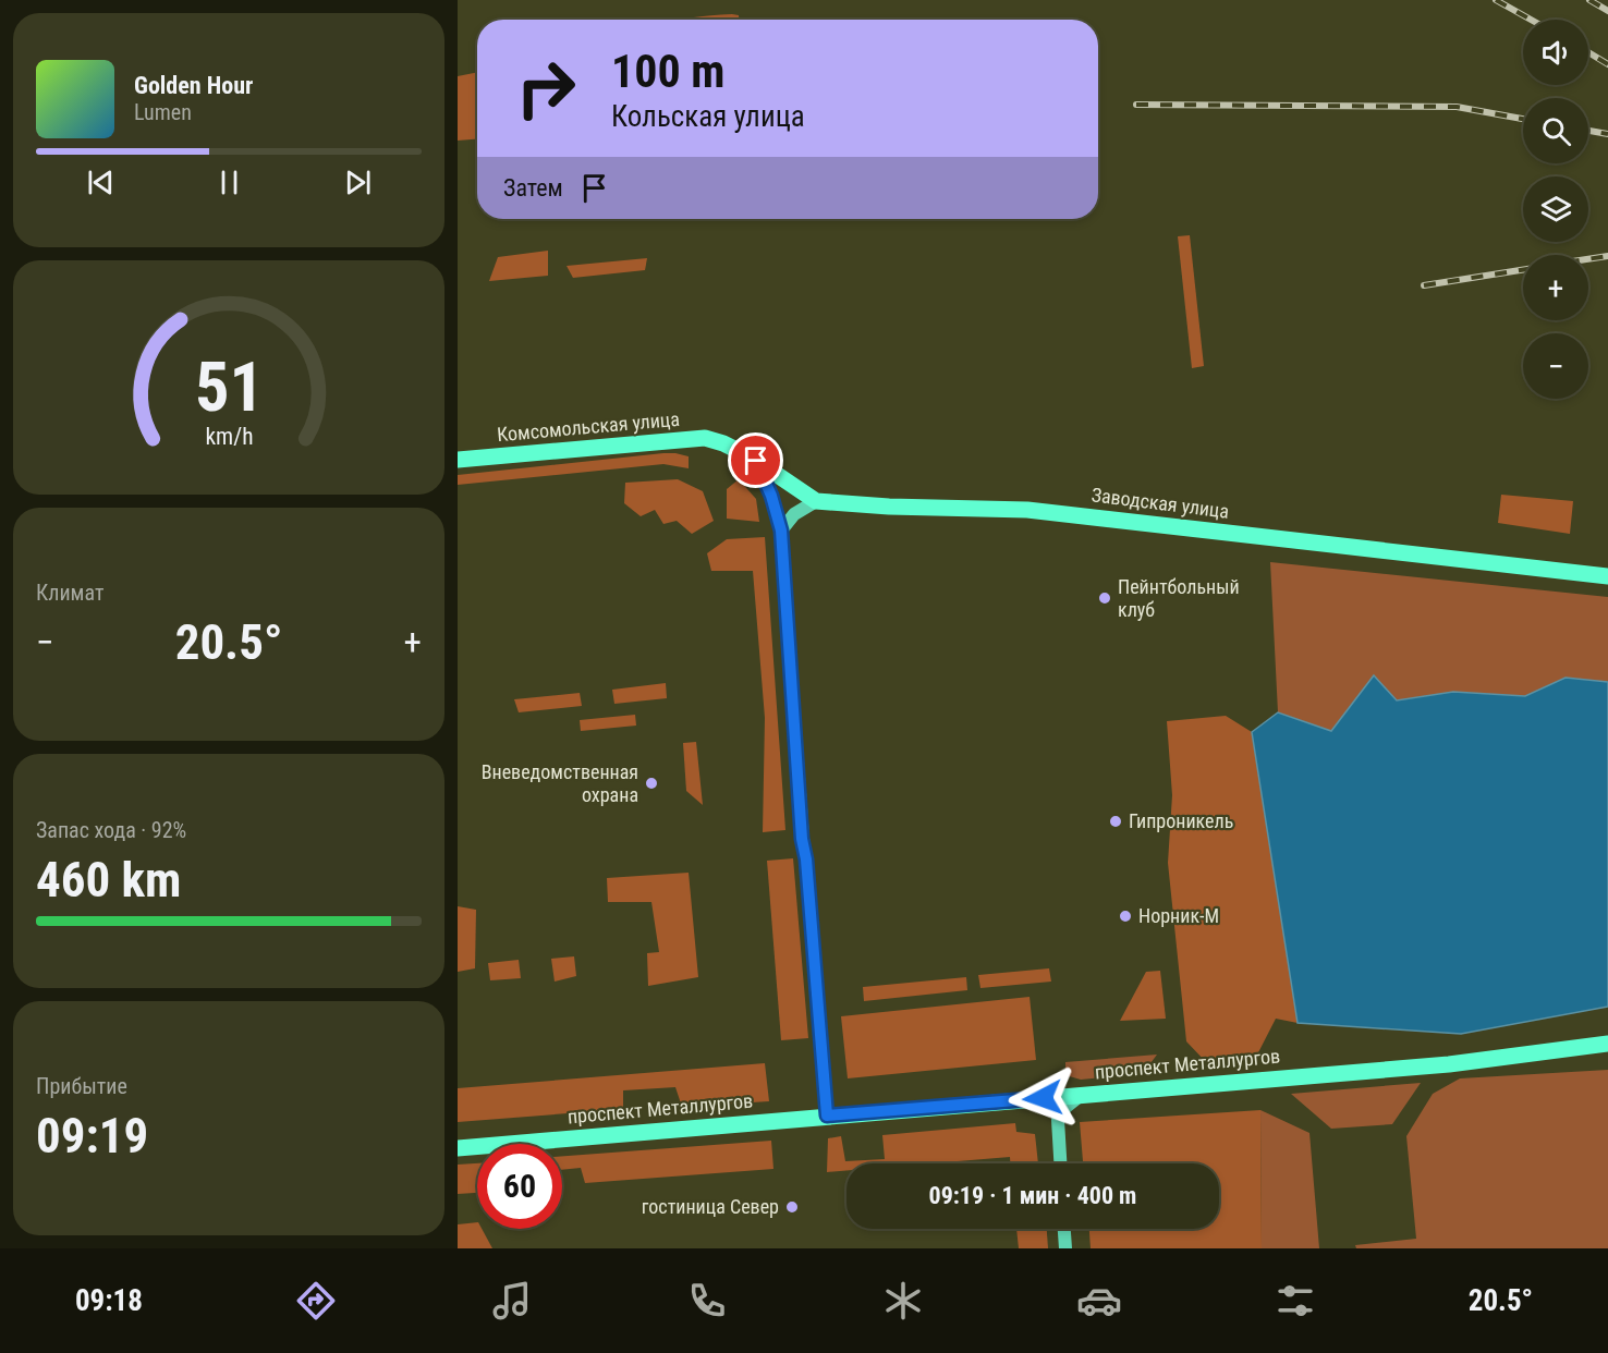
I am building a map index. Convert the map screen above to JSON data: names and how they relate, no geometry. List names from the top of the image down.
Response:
{
  "streets": {
    "main road": ["Комсомольская улица", "Заводская улица", "проспект Металлургов"]
  },
  "crossings": [
    ["Комсомольская улица", "Заводская улица"]
  ],
  "places": [
    "Пейнтбольный клуб",
    "Вневедомственная охрана",
    "Гипроникель",
    "Норник-М",
    "гостиница Север"
  ],
  "page": {
    "map_buttons": ["+", "−"],
    "turn": ["100 m", "Кольская улица"],
    "song": ["Golden Hour", "Lumen"],
    "then": "Затем",
    "tile": [
      "Климат",
      ["Запас хода · 92%", "460 km"],
      ["Прибытие", "09:19"]
    ],
    "heat": ["−", "20.5°", "+"],
    "limit": "60",
    "trip": "09:19 · 1 мин · 400 m",
    "tabs": ["09:18", "20.5°"],
    "gauge": ["51", "km/h"]
  }
}
